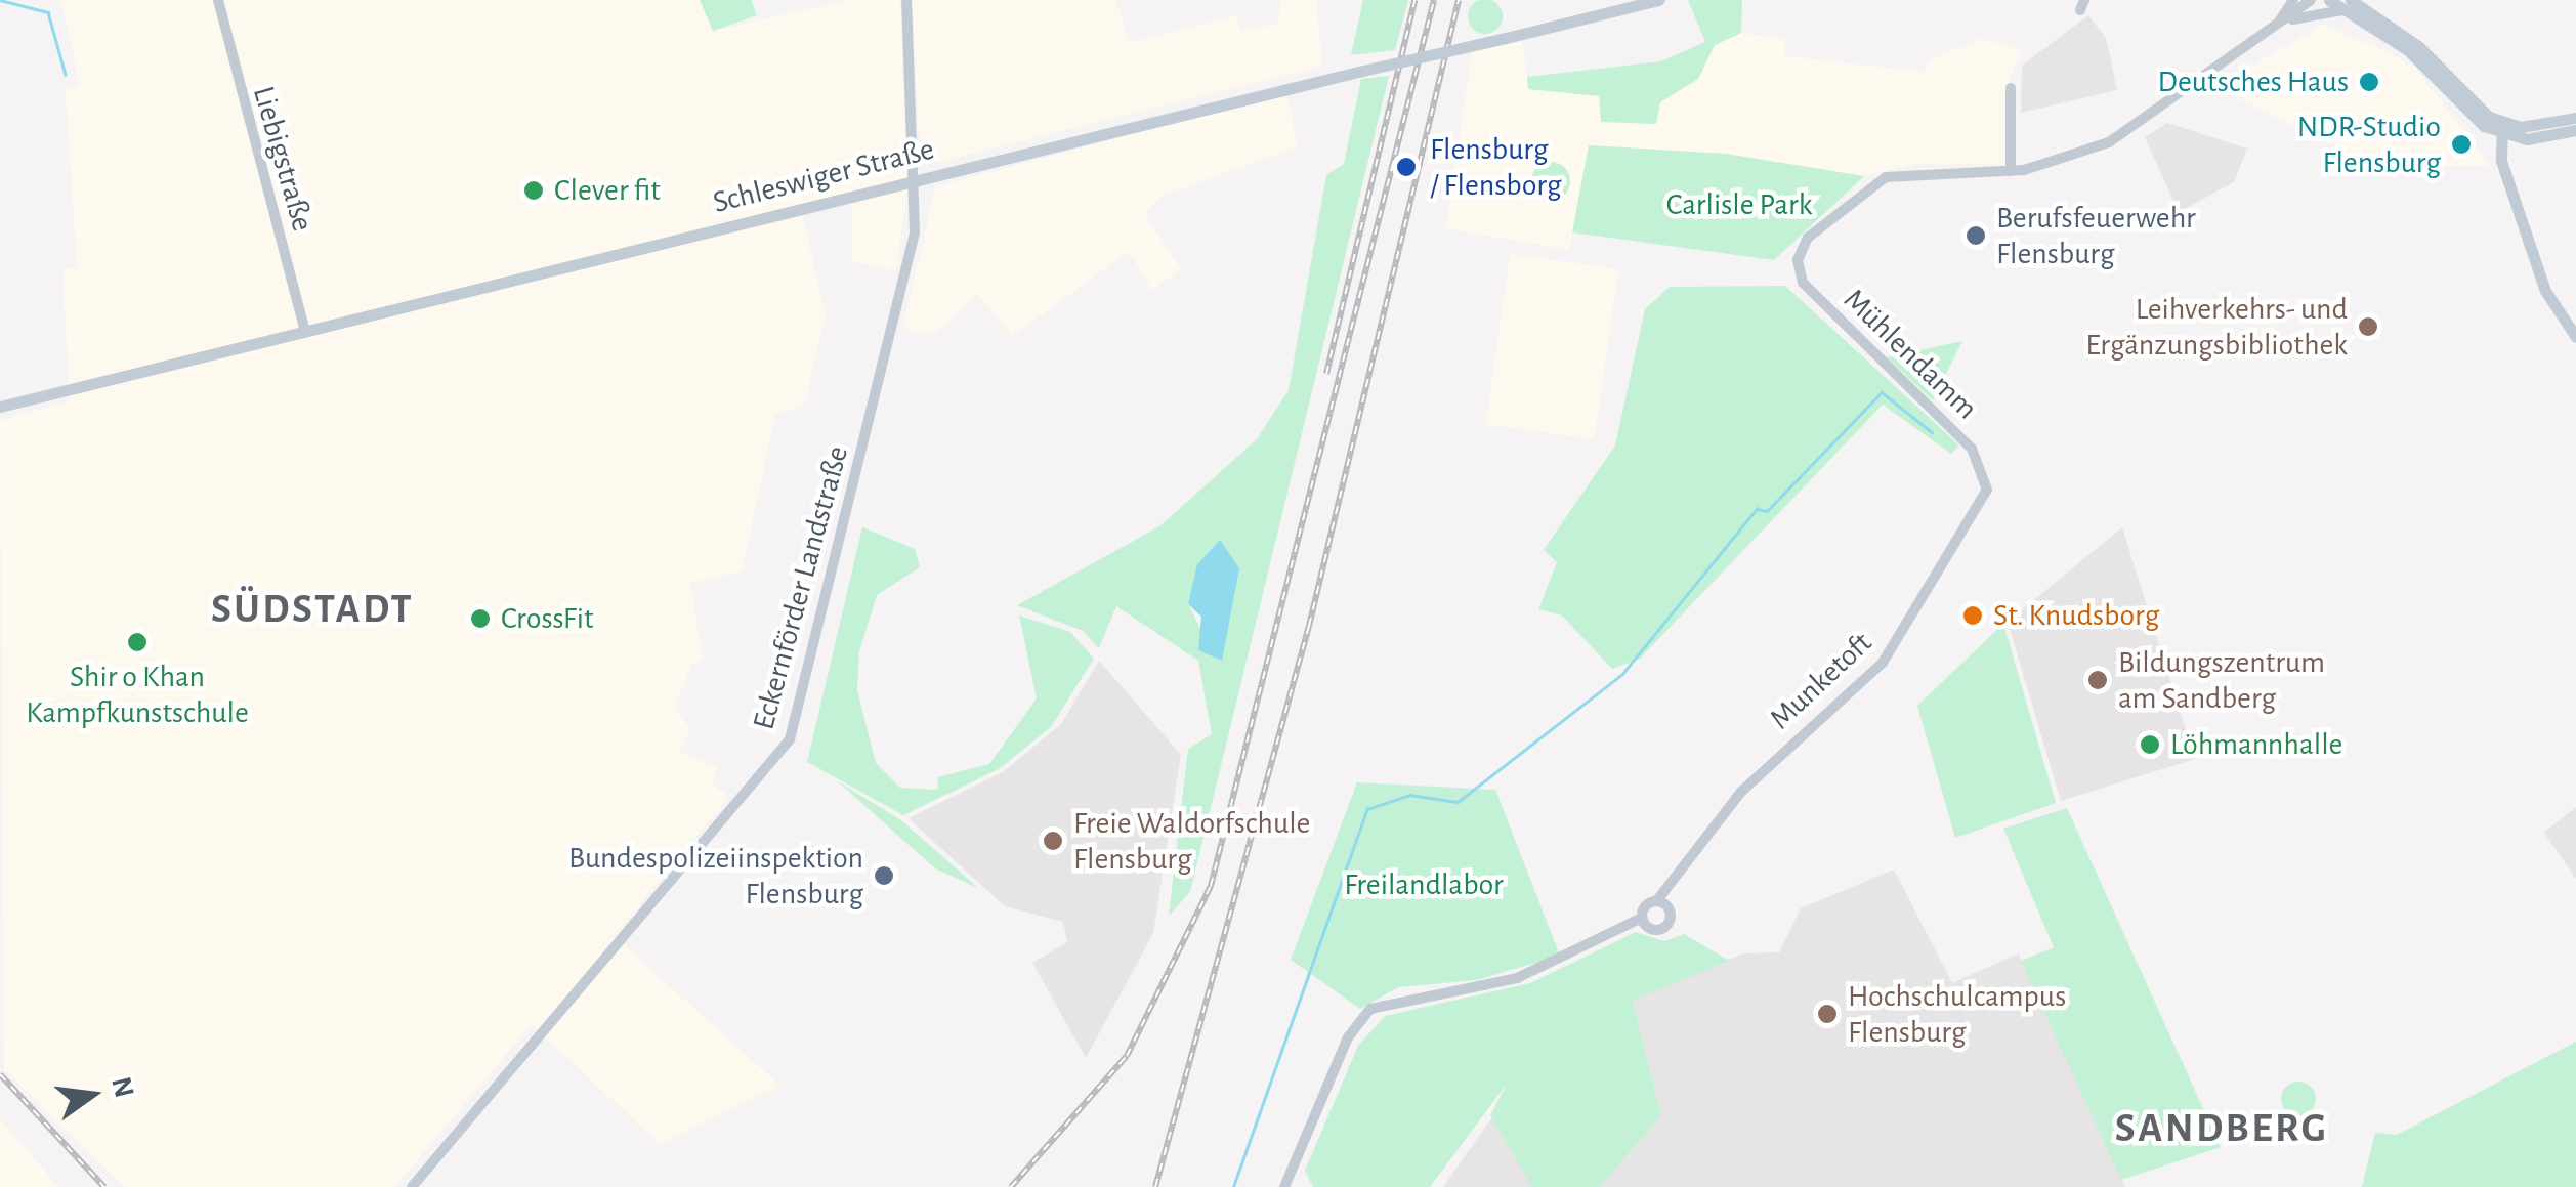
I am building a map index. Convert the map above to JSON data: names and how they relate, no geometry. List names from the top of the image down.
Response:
{
  "streets": {
    "main road": ["Schleswiger Straße"],
    "street": [
      "Liebigstraße",
      "Mühlendamm",
      "Eckernförder Landstraße",
      "Munketoft"
    ]
  },
  "crossings": [
    ["Liebigstraße", "Schleswiger Straße"],
    ["Schleswiger Straße", "Eckernförder Landstraße"],
    ["Mühlendamm", "Munketoft"]
  ],
  "districts": ["SÜDSTADT", "SANDBERG"],
  "parks": ["Carlisle Park", "Freilandlabor"],
  "places": [
    "Deutsches Haus",
    "NDR-Studio Flensburg",
    "Flensburg / Flensborg",
    "Clever fit",
    "Berufsfeuerwehr Flensburg",
    "Leihverkehrs- und Ergänzungsbibliothek",
    "St. Knudsborg",
    "CrossFit",
    "Shir o Khan Kampfkunstschule",
    "Bildungszentrum am Sandberg",
    "Löhmannhalle",
    "Freie Waldorfschule Flensburg",
    "Bundespolizeiinspektion Flensburg",
    "Hochschulcampus Flensburg"
  ],
  "north": "right"
}
